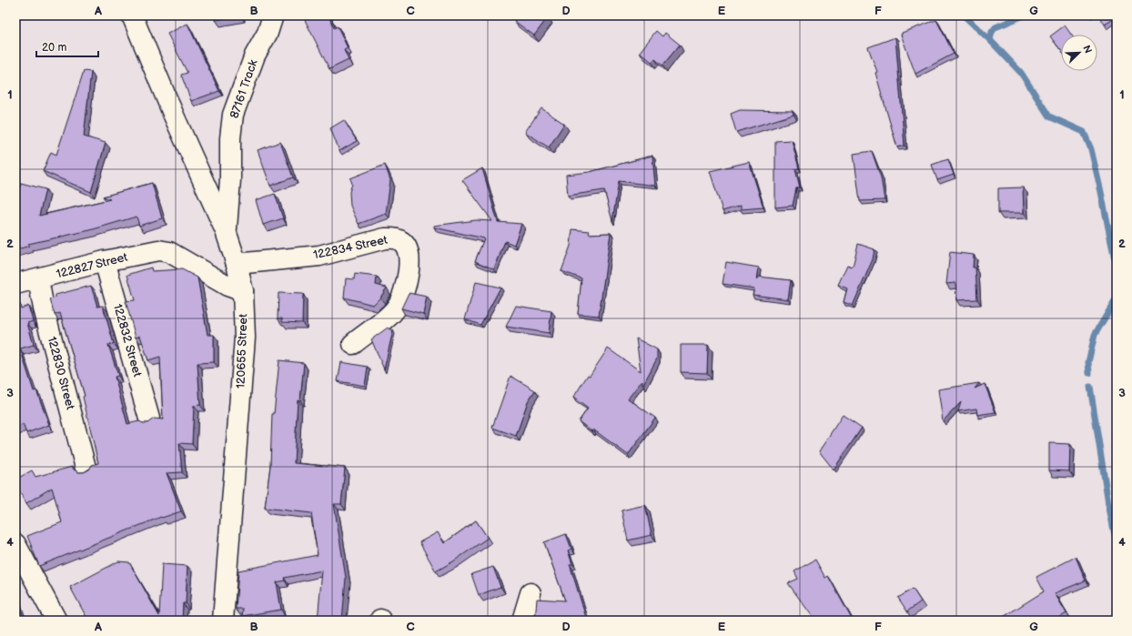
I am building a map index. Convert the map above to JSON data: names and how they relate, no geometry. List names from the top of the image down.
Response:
{
  "streets": {
    "street": [
      "87161 Track",
      "122834 Street",
      "122827 Street",
      "122832 Street",
      "120655 Street",
      "122830 Street"
    ]
  },
  "crossings": [
    ["87161 Track", "120655 Street"],
    ["122834 Street", "120655 Street"],
    ["122827 Street", "122832 Street"],
    ["122827 Street", "120655 Street"],
    ["122827 Street", "122830 Street"]
  ],
  "scale_bar": "20 m",
  "north": "top right",
  "grid": {
    "columns": [
      "A",
      "B",
      "C",
      "D",
      "E",
      "F",
      "G"
    ],
    "rows": [
      "1",
      "2",
      "3",
      "4"
    ]
  }
}
